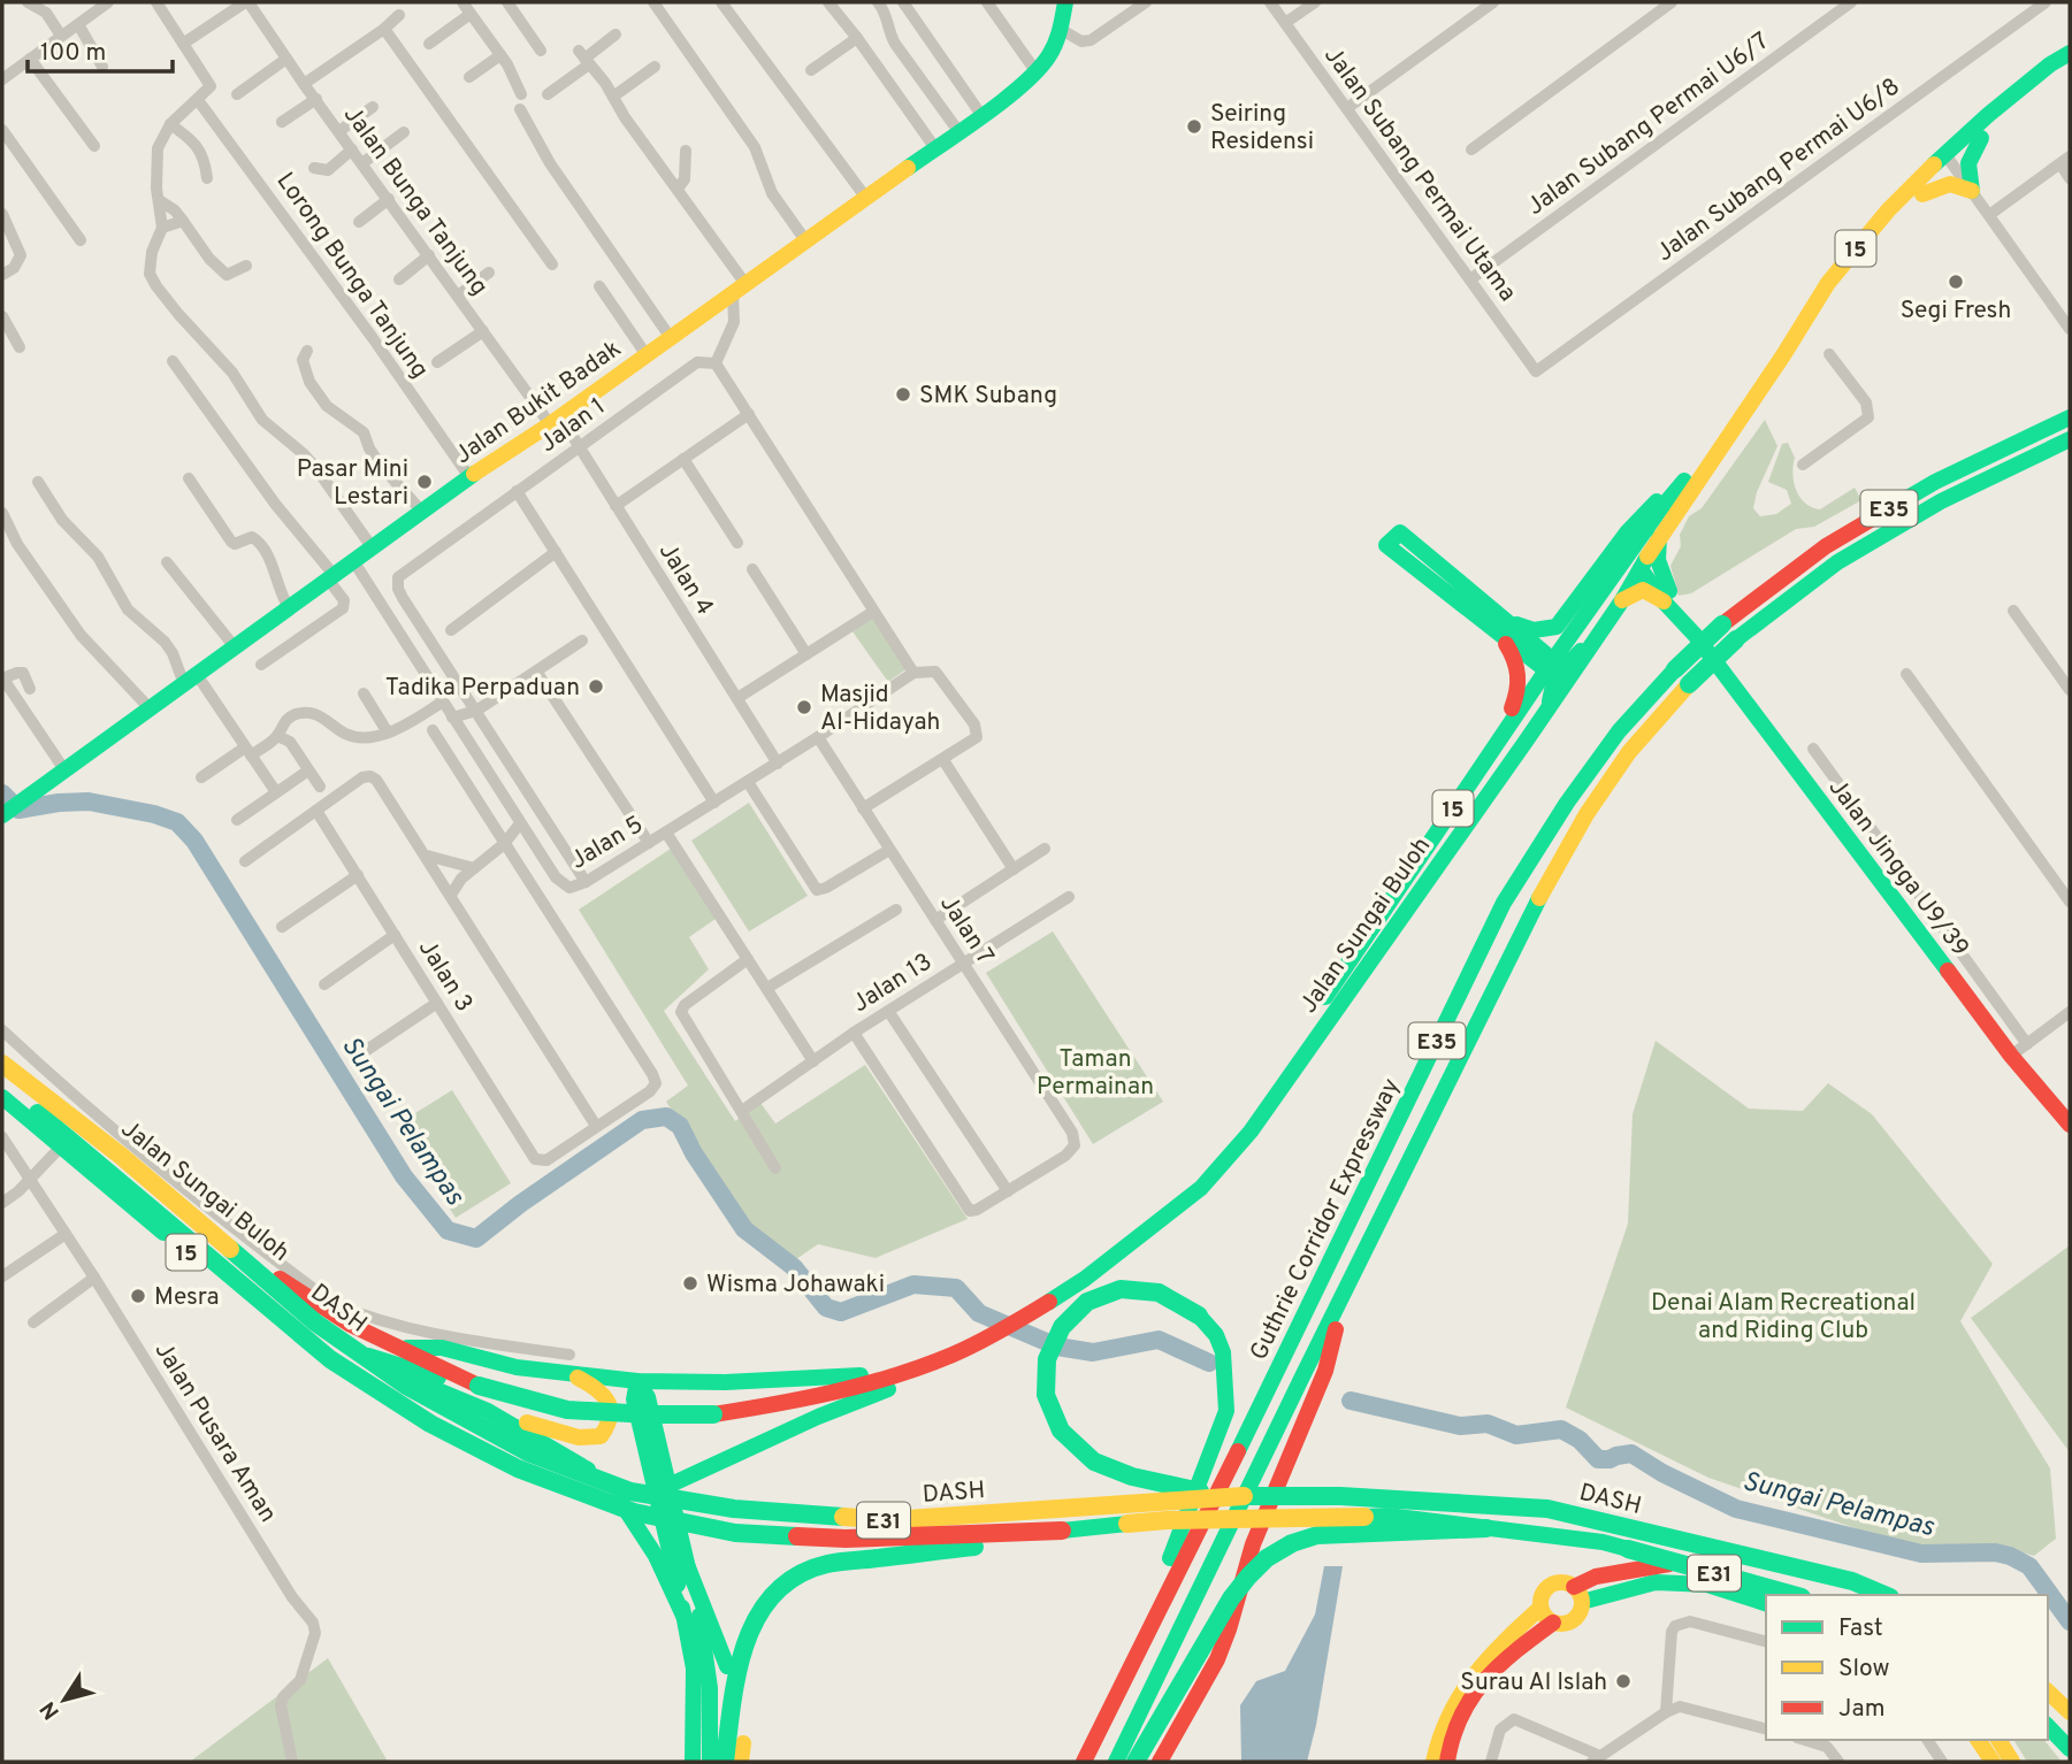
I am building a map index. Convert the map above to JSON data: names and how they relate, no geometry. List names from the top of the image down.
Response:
{
  "streets": {
    "main road": [
      "15",
      "Jalan Bukit Badak",
      "E35",
      "Jalan Jingga U9/39",
      "Jalan Sungai Buloh",
      "Guthrie Corridor Expressway",
      "DASH",
      "E31"
    ],
    "street": [
      "Jalan Subang Permai U6/7",
      "Jalan Subang Permai U6/8",
      "Jalan Subang Permai Utama",
      "Jalan Bunga Tanjung",
      "Lorong Bunga Tanjung",
      "Jalan 1",
      "Jalan 4",
      "Jalan 5",
      "Jalan 7",
      "Jalan 3",
      "Jalan 13",
      "Jalan Pusara Aman"
    ]
  },
  "crossings": [
    ["Jalan Subang Permai U6/7", "Jalan Subang Permai Utama"],
    ["Jalan Subang Permai U6/8", "Jalan Subang Permai Utama"],
    ["Jalan Bunga Tanjung", "Jalan Bukit Badak"],
    ["Jalan Bunga Tanjung", "Jalan 4"],
    ["Lorong Bunga Tanjung", "Jalan Bukit Badak"],
    ["Jalan Bukit Badak", "Jalan 4"],
    ["Jalan Bukit Badak", "Jalan 5"],
    ["Jalan 1", "Jalan 4"],
    ["Jalan 4", "Jalan 5"],
    ["Jalan 5", "Jalan 7"],
    ["Jalan Jingga U9/39", "Jalan Sungai Buloh"],
    ["Jalan 7", "Jalan 13"]
  ],
  "water": ["Sungai Pelampas"],
  "parks": ["Taman Permainan", "Denai Alam Recreational and Riding Club"],
  "places": [
    "Seiring Residensi",
    "Segi Fresh",
    "SMK Subang",
    "Pasar Mini Lestari",
    "Tadika Perpaduan",
    "Masjid Al-Hidayah",
    "Wisma Johawaki",
    "Mesra",
    "Surau Al Islah"
  ],
  "legend": ["Fast", "Slow", "Jam"],
  "scale_bar": "100 m",
  "north": "bottom left"
}
